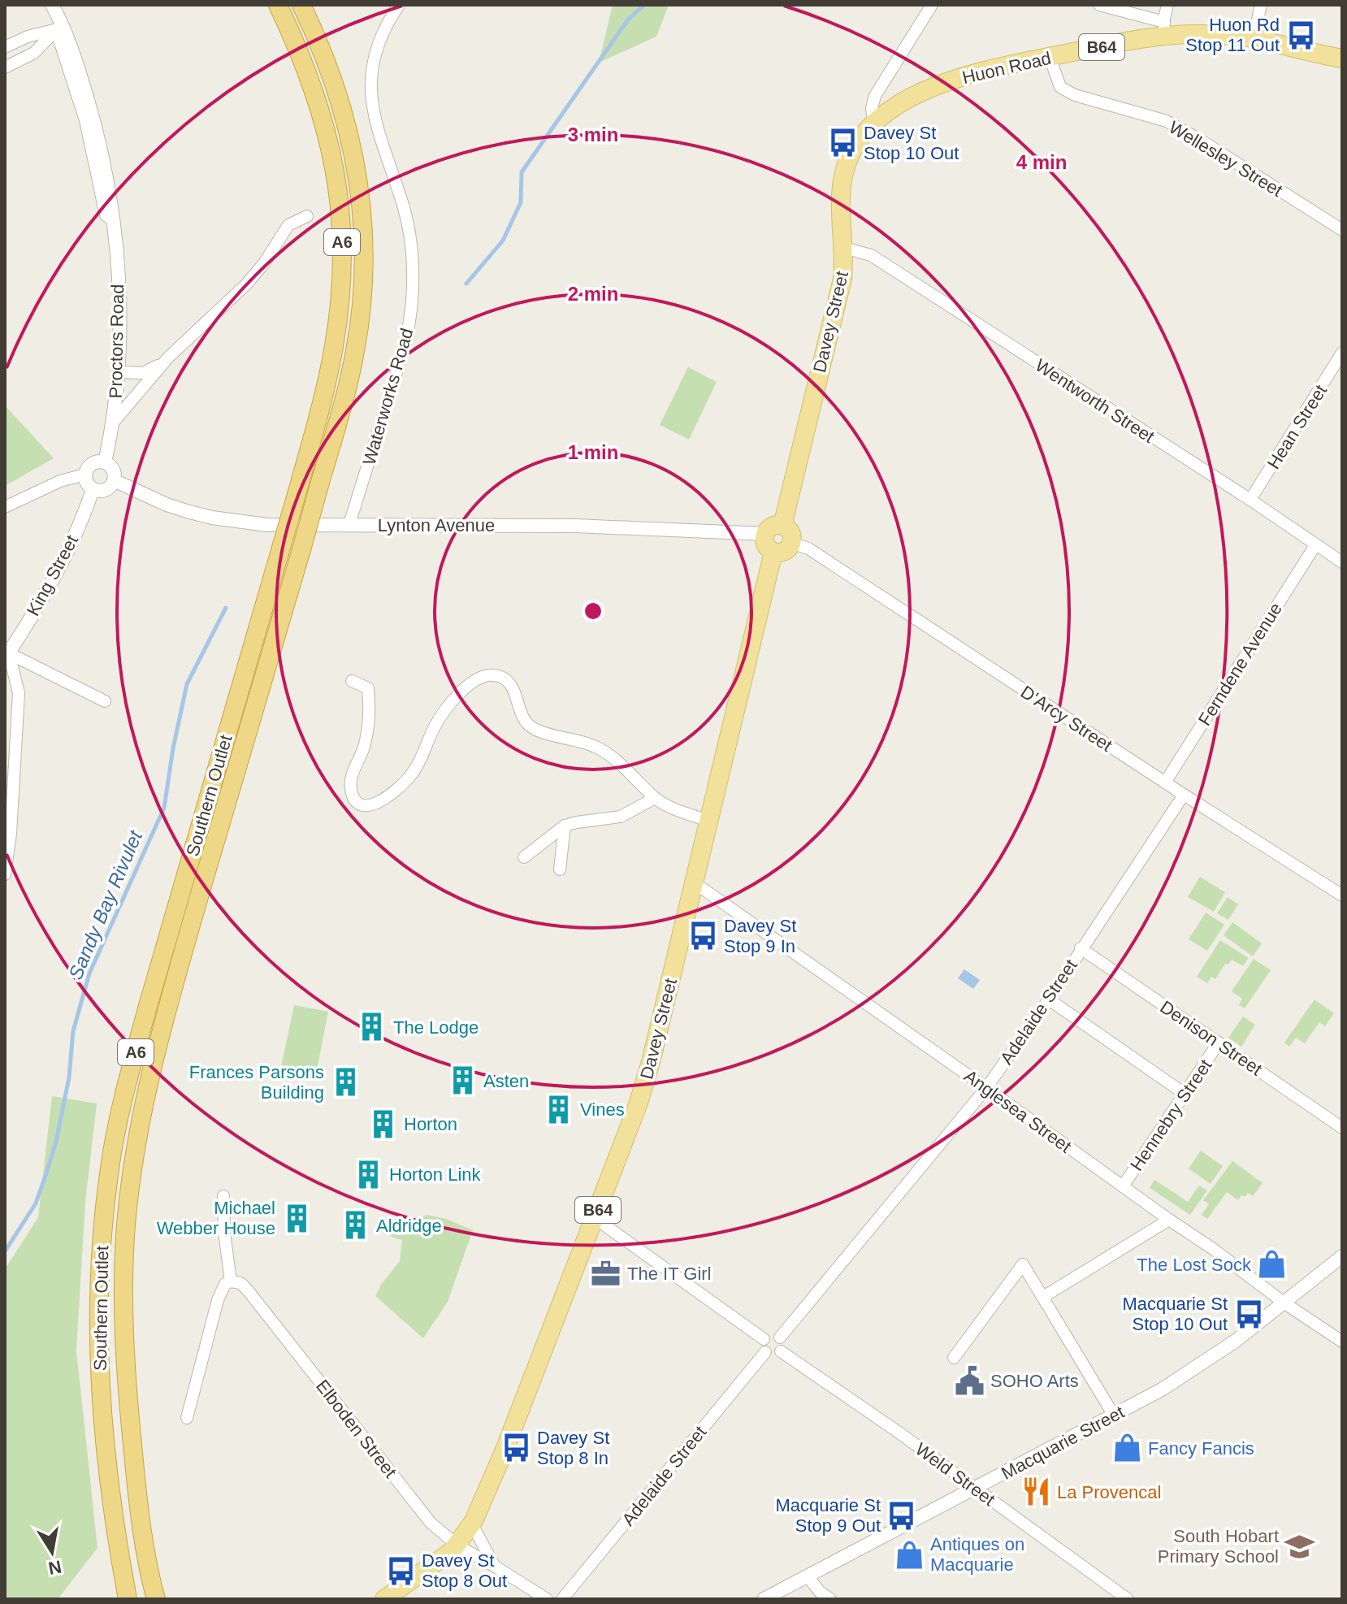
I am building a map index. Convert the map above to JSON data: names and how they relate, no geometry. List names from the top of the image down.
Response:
{
  "streets": {
    "highway": ["A6", "Southern Outlet"],
    "main road": ["B64", "Huon Road", "Davey Street"],
    "street": [
      "Wellesley Street",
      "Proctors Road",
      "Waterworks Road",
      "Wentworth Street",
      "Hean Street",
      "Lynton Avenue",
      "King Street",
      "Ferndene Avenue",
      "D'Arcy Street",
      "Adelaide Street",
      "Denison Street",
      "Anglesea Street",
      "Hennebry Street",
      "Elboden Street",
      "Macquarie Street",
      "Weld Street"
    ]
  },
  "crossings": [
    ["Huon Road", "Wellesley Street"],
    ["Huon Road", "Davey Street"],
    ["Davey Street", "Wentworth Street"],
    ["Davey Street", "Lynton Avenue"],
    ["Davey Street", "D'Arcy Street"],
    ["Davey Street", "Anglesea Street"],
    ["Davey Street", "Elboden Street"],
    ["Proctors Road", "Lynton Avenue"],
    ["Proctors Road", "King Street"],
    ["Waterworks Road", "Lynton Avenue"],
    ["Wentworth Street", "Hean Street"],
    ["Wentworth Street", "Ferndene Avenue"],
    ["Lynton Avenue", "King Street"],
    ["Lynton Avenue", "D'Arcy Street"],
    ["Ferndene Avenue", "D'Arcy Street"],
    ["D'Arcy Street", "Adelaide Street"],
    ["Adelaide Street", "Denison Street"],
    ["Adelaide Street", "Anglesea Street"],
    ["Adelaide Street", "Weld Street"],
    ["Denison Street", "Hennebry Street"],
    ["Anglesea Street", "Hennebry Street"],
    ["Anglesea Street", "Macquarie Street"],
    ["Macquarie Street", "Weld Street"]
  ],
  "water": ["Sandy Bay Rivulet"],
  "places": {
    "bus stop": [
      "Huon Rd Stop 11 Out",
      "Davey St Stop 10 Out",
      "Davey St Stop 9 In",
      "Macquarie St Stop 10 Out",
      "Davey St Stop 8 In",
      "Macquarie St Stop 9 Out",
      "Davey St Stop 8 Out"
    ],
    "building": [
      "The Lodge",
      "Asten",
      "Frances Parsons Building",
      "Vines",
      "Horton",
      "Horton Link",
      "Michael Webber House",
      "Aldridge"
    ],
    "shop": ["The Lost Sock", "Fancy Fancis", "Antiques on Macquarie"],
    "office": ["The IT Girl"],
    "public building": ["SOHO Arts"],
    "restaurant": ["La Provencal"],
    "school or university": ["South Hobart Primary School"]
  },
  "north": "bottom",
  "rings": [
    "3 min",
    "4 min",
    "2 min",
    "1 min"
  ]
}
